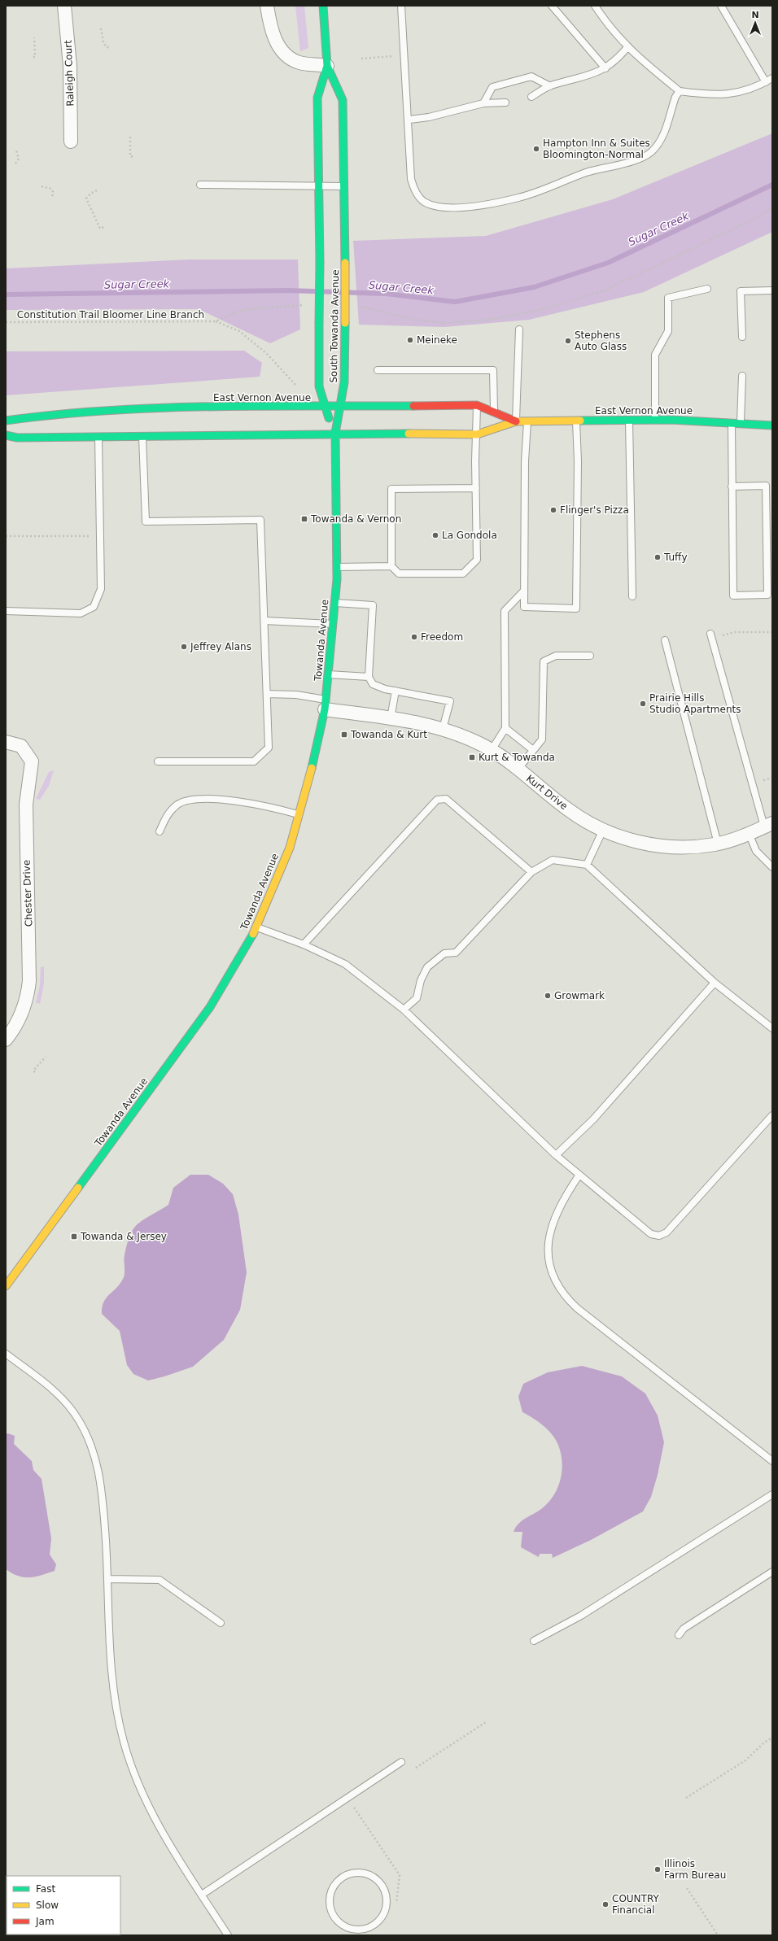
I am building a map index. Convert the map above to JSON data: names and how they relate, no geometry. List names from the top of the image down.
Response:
{
  "streets": {
    "main road": ["South Towanda Avenue", "East Vernon Avenue", "Towanda Avenue"],
    "street": ["Raleigh Court", "Kurt Drive", "Chester Drive"],
    "path": ["Constitution Trail Bloomer Line Branch"]
  },
  "crossings": [
    ["South Towanda Avenue", "East Vernon Avenue"],
    ["South Towanda Avenue", "Towanda Avenue"],
    ["East Vernon Avenue", "Towanda Avenue"],
    ["Towanda Avenue", "Kurt Drive"]
  ],
  "water": ["Sugar Creek"],
  "places": {
    "other": [
      "Hampton Inn & Suites Bloomington-Normal",
      "Meineke",
      "Stephens Auto Glass",
      "Flinger's Pizza",
      "La Gondola",
      "Tuffy",
      "Freedom",
      "Jeffrey Alans",
      "Prairie Hills Studio Apartments",
      "Growmark",
      "Illinois Farm Bureau",
      "COUNTRY Financial"
    ],
    "transit": [
      "Towanda & Vernon",
      "Towanda & Kurt",
      "Kurt & Towanda",
      "Towanda & Jersey"
    ]
  },
  "legend": ["Fast", "Slow", "Jam"],
  "north": "top"
}
